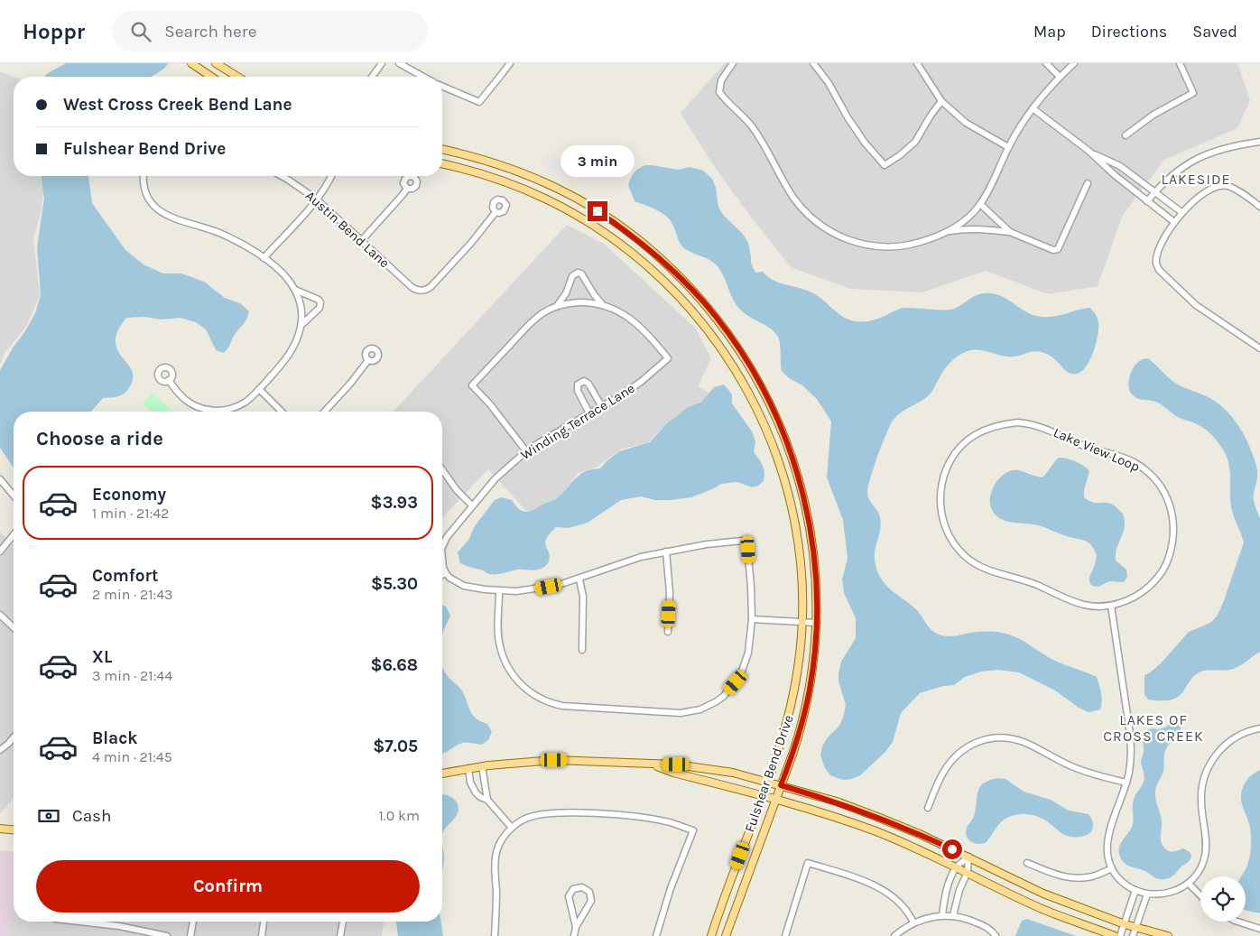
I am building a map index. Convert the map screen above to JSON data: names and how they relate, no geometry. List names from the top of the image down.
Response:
{
  "streets": {
    "main road": ["Fulshear Bend Drive"],
    "street": ["Austin Bend Lane", "Winding Terrace Lane", "Lake View Loop"]
  },
  "districts": ["LAKESIDE", "LAKES OF CROSS CREEK"],
  "page": {
    "header": "Hoppr",
    "search": "Search here",
    "nav": ["Map", "Directions", "Saved"],
    "banner": ["West Cross Creek Bend Lane", "Fulshear Bend Drive"],
    "bubble": "3 min",
    "heading": "Choose a ride",
    "list": [
      {
        "name": "Economy",
        "note": "1 min · 21:42",
        "value": "$3.93"
      },
      {
        "name": "Comfort",
        "note": "2 min · 21:43",
        "value": "$5.30"
      },
      {
        "name": "XL",
        "note": "3 min · 21:44",
        "value": "$6.68"
      },
      {
        "name": "Black",
        "note": "4 min · 21:45",
        "value": "$7.05"
      }
    ],
    "pay": ["Cash", "1.0 km"],
    "buttons": "Confirm"
  }
}
